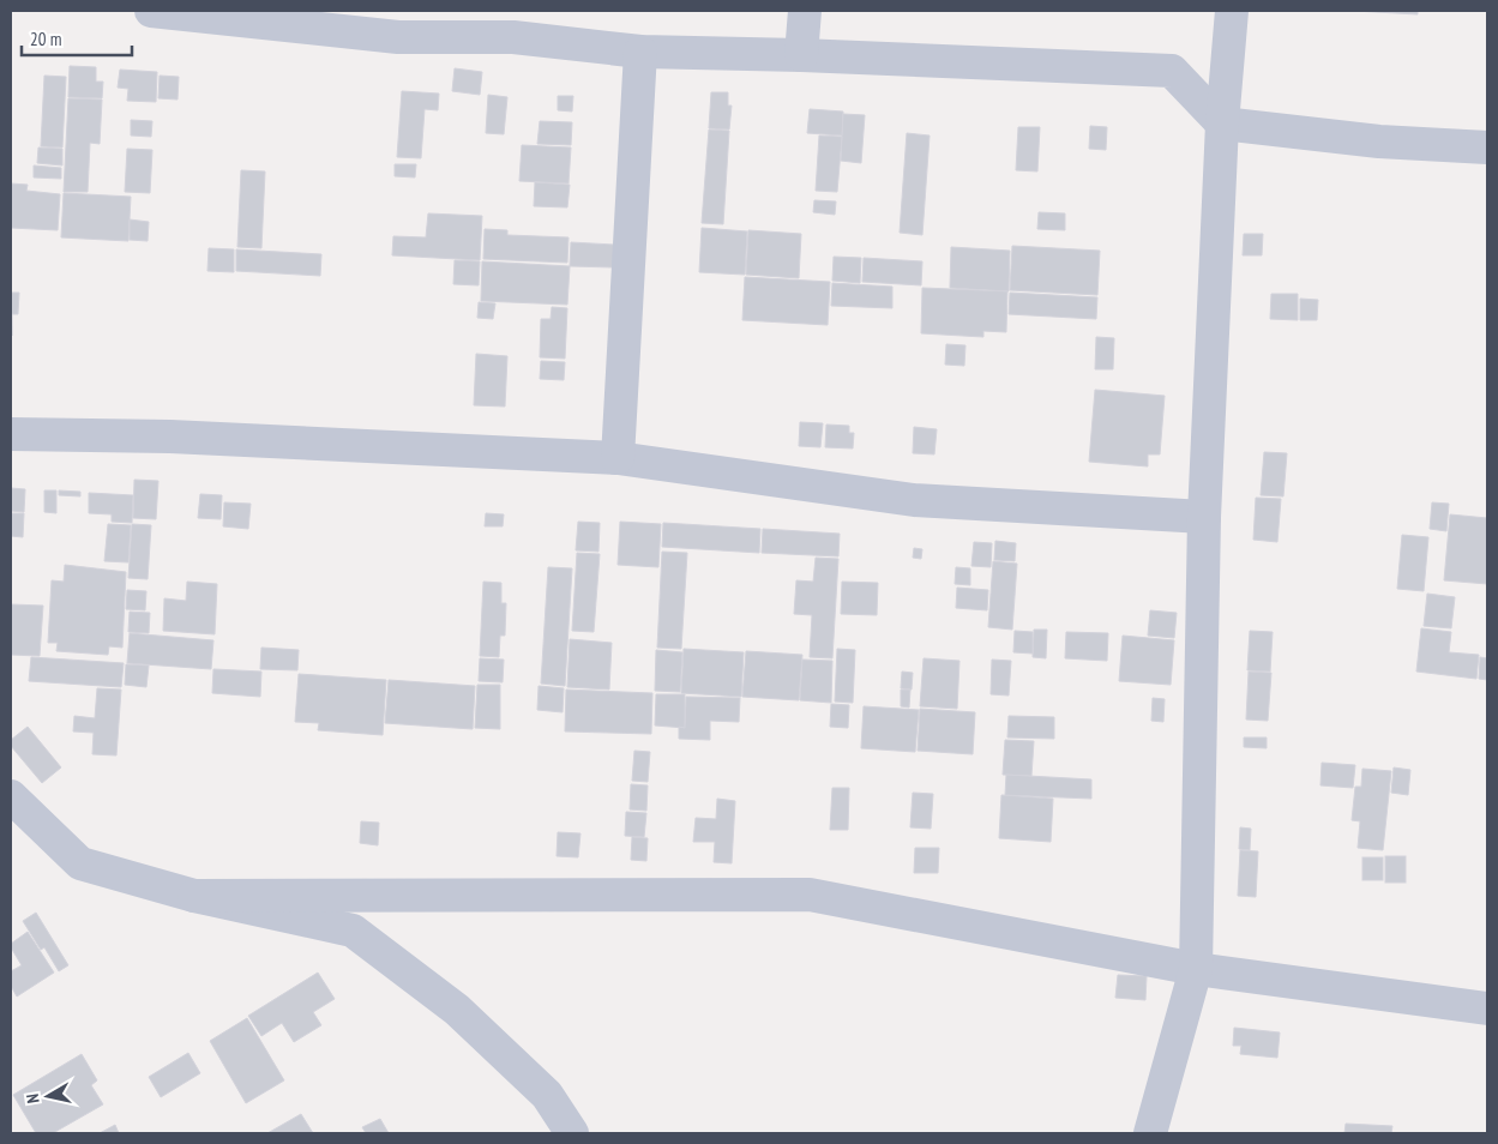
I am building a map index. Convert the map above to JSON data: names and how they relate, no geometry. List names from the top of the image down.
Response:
{
  "scale_bar": "20 m",
  "north": "left"
}
